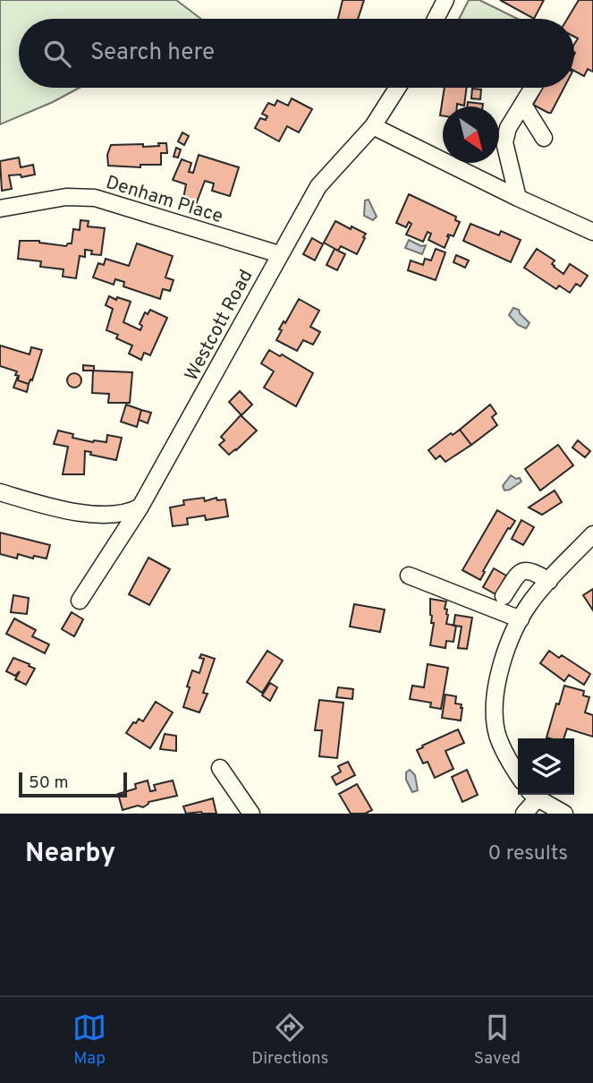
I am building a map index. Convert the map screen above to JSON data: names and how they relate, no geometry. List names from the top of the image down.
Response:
{
  "streets": {
    "street": ["Denham Place", "Westcott Road"]
  },
  "crossings": [
    ["Denham Place", "Westcott Road"]
  ],
  "scale_bar": "50 m",
  "north": "bottom right",
  "page": {
    "search": "Search here",
    "scale": "50 m",
    "heading": ["Nearby", "0 results"],
    "nav": ["Map", "Directions", "Saved"]
  }
}
